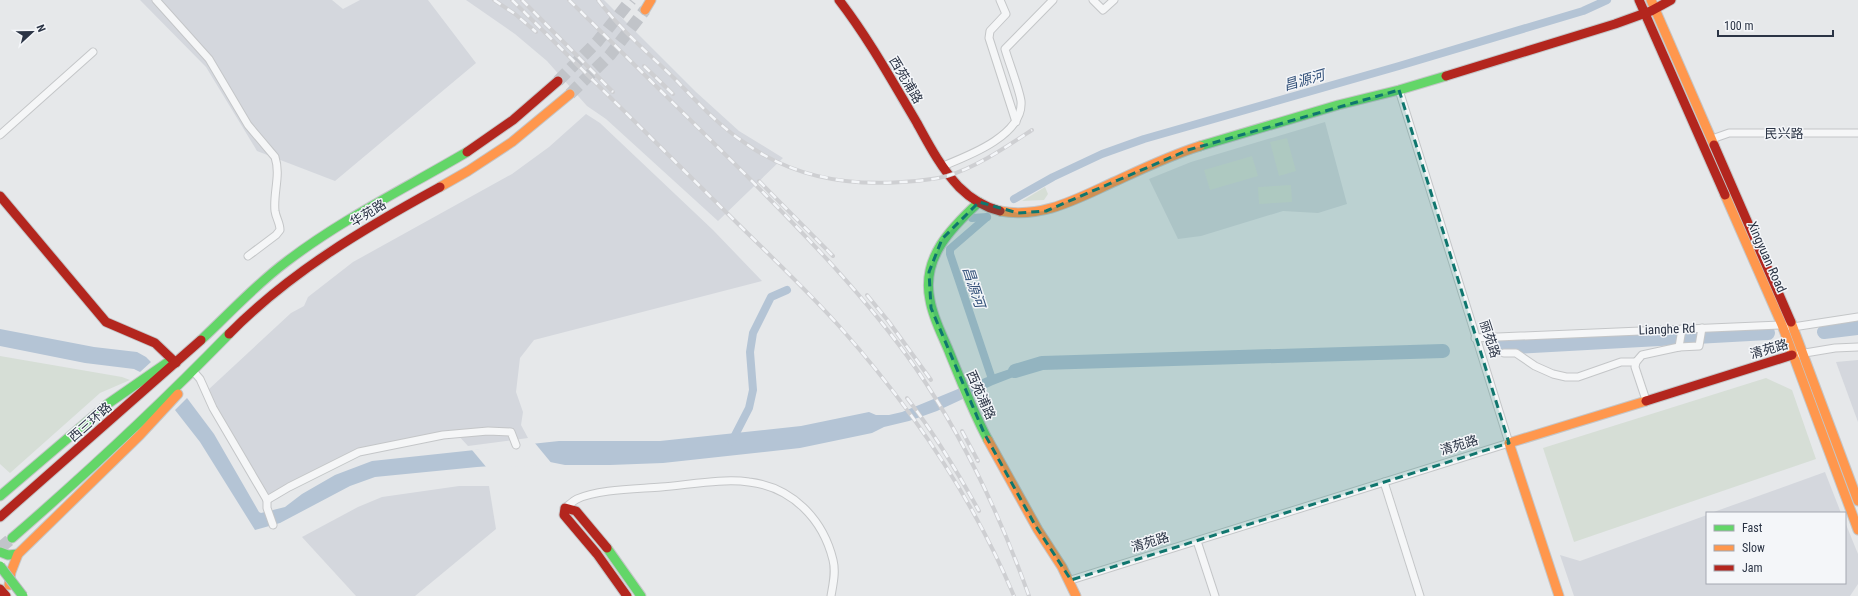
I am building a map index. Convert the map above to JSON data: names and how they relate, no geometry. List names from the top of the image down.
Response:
{
  "streets": {
    "main road": [
      "西苑浦路",
      "华苑路",
      "Xingyuan Road",
      "丽苑路",
      "清苑路",
      "西三环路"
    ],
    "street": ["民兴路", "Lianghe Rd"]
  },
  "crossings": [
    ["西苑浦路", "清苑路"],
    ["民兴路", "Xingyuan Road"],
    ["华苑路", "西三环路"],
    ["Xingyuan Road", "Lianghe Rd"],
    ["Xingyuan Road", "清苑路"],
    ["Lianghe Rd", "丽苑路"],
    ["丽苑路", "清苑路"]
  ],
  "water": ["昌源河"],
  "legend": ["Fast", "Slow", "Jam"],
  "scale_bar": "100 m",
  "north": "right"
}
